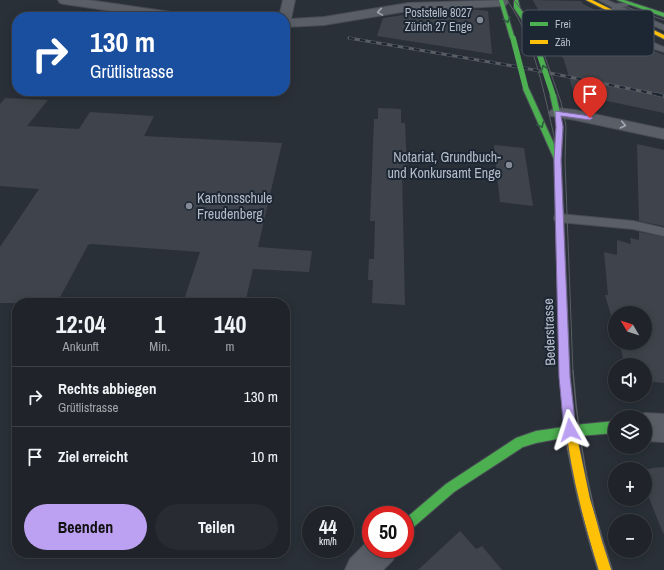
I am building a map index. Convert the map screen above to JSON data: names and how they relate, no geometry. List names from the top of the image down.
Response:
{
  "streets": {
    "main road": ["Bederstrasse"]
  },
  "places": ["Poststelle 8027 Zürich 27 Enge", "Notariat, Grundbuch- und Konkursamt Enge", "Kantonsschule Freudenberg"],
  "legend": ["Frei", "Zäh"],
  "north": "top left",
  "page": {
    "turn": ["130 m", "Grütlistrasse"],
    "eta": [
      "12:04",
      "Ankunft",
      "1",
      "Min.",
      "140",
      "m"
    ],
    "map_buttons": ["+", "−"],
    "list": [
      {
        "name": "Rechts abbiegen",
        "note": "Grütlistrasse",
        "value": "130 m"
      },
      {
        "name": "Ziel erreicht",
        "value": "10 m"
      }
    ],
    "buttons": ["Beenden", "Teilen"],
    "speed": "44 km/h",
    "limit": "50"
  }
}
